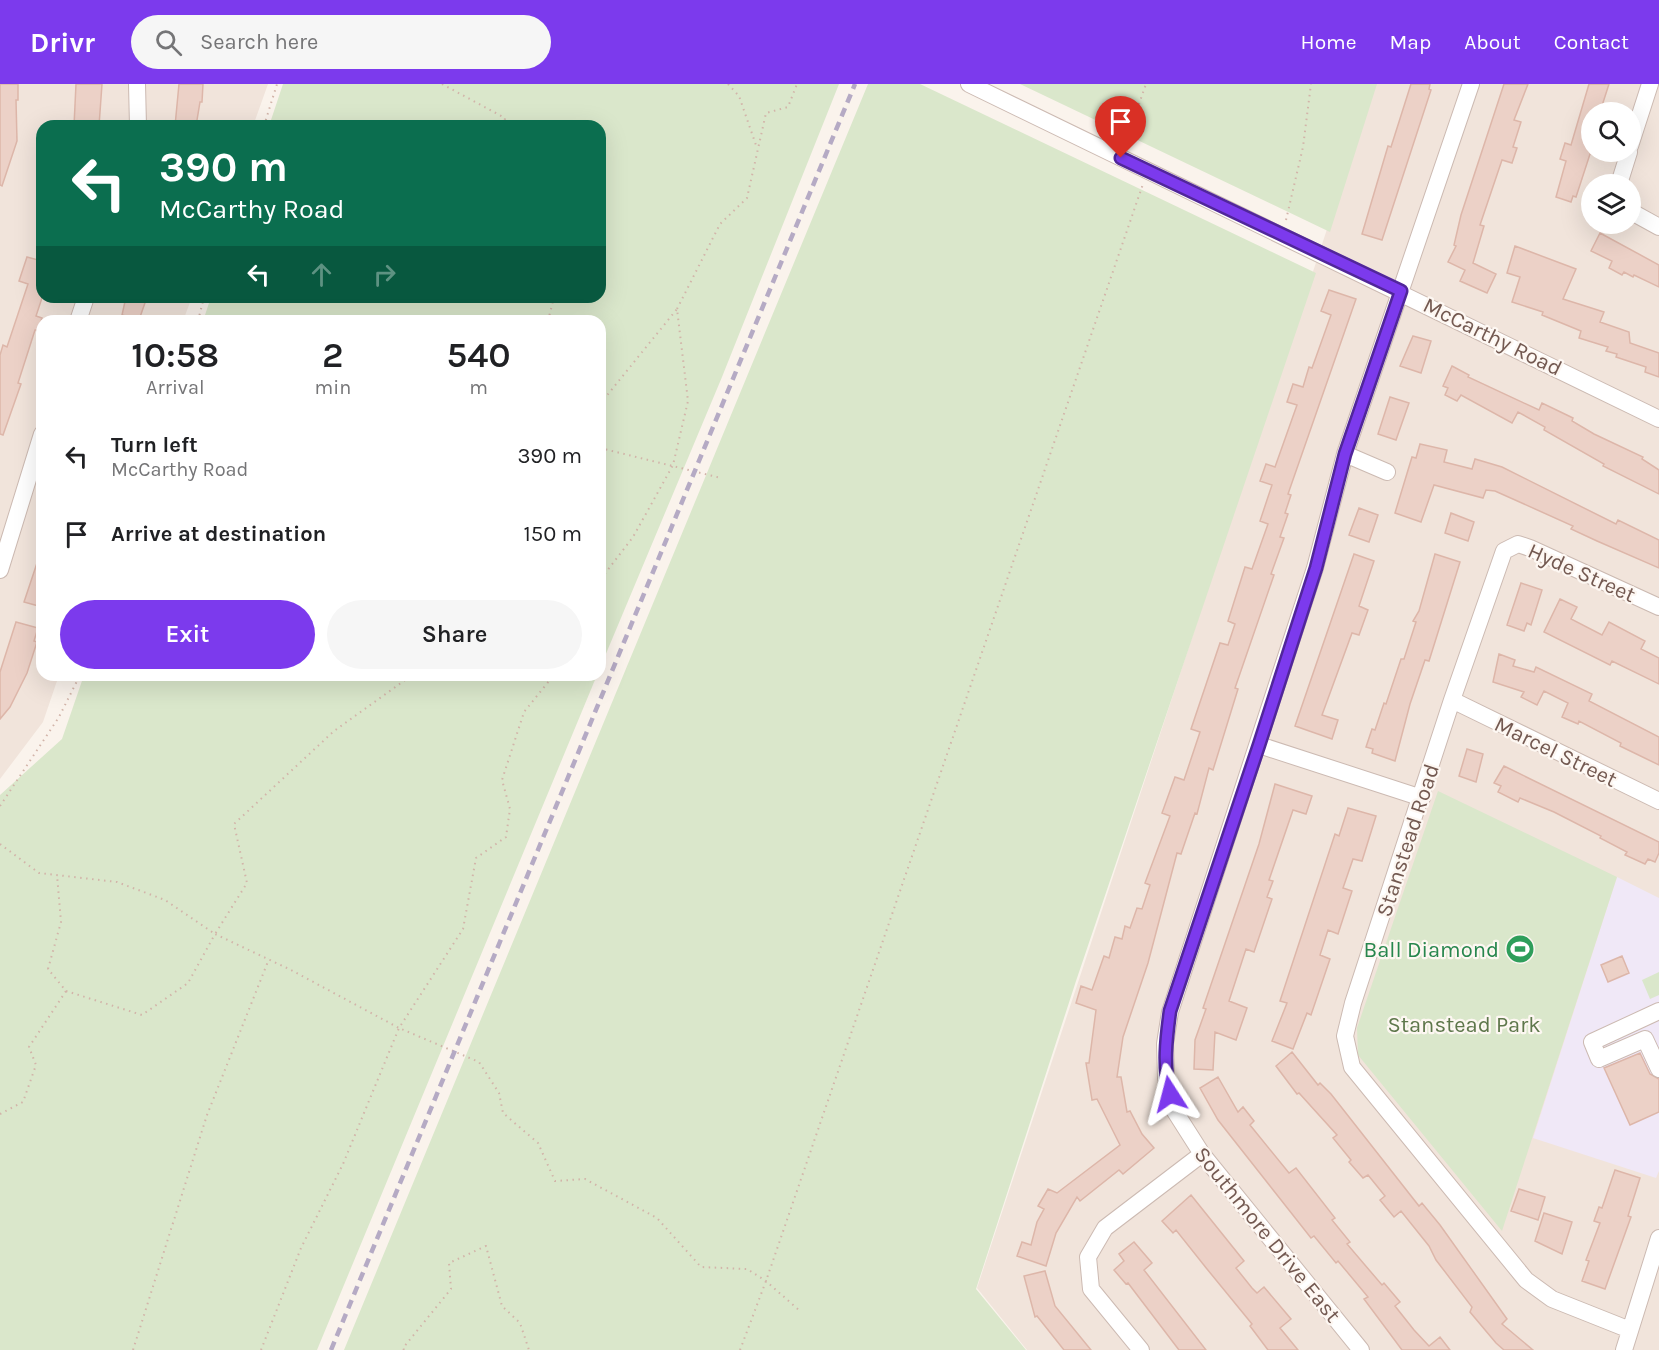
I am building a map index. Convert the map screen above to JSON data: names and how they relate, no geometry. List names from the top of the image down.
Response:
{
  "streets": {
    "street": [
      "McCarthy Road",
      "Hyde Street",
      "Marcel Street",
      "Stanstead Road",
      "Southmore Drive East"
    ]
  },
  "crossings": [
    ["McCarthy Road", "Southmore Drive East"],
    ["Hyde Street", "Stanstead Road"],
    ["Marcel Street", "Stanstead Road"]
  ],
  "parks": ["Stanstead Park"],
  "places": {
    "sports": ["Ball Diamond"]
  },
  "page": {
    "header": "Drivr",
    "search": "Search here",
    "nav": [
      "Home",
      "Map",
      "About",
      "Contact"
    ],
    "turn": ["390 m", "McCarthy Road"],
    "eta": [
      "10:58",
      "Arrival",
      "2",
      "min",
      "540",
      "m"
    ],
    "list": [
      {
        "name": "Turn left",
        "note": "McCarthy Road",
        "value": "390 m"
      },
      {
        "name": "Arrive at destination",
        "value": "150 m"
      }
    ],
    "buttons": ["Exit", "Share"]
  }
}
